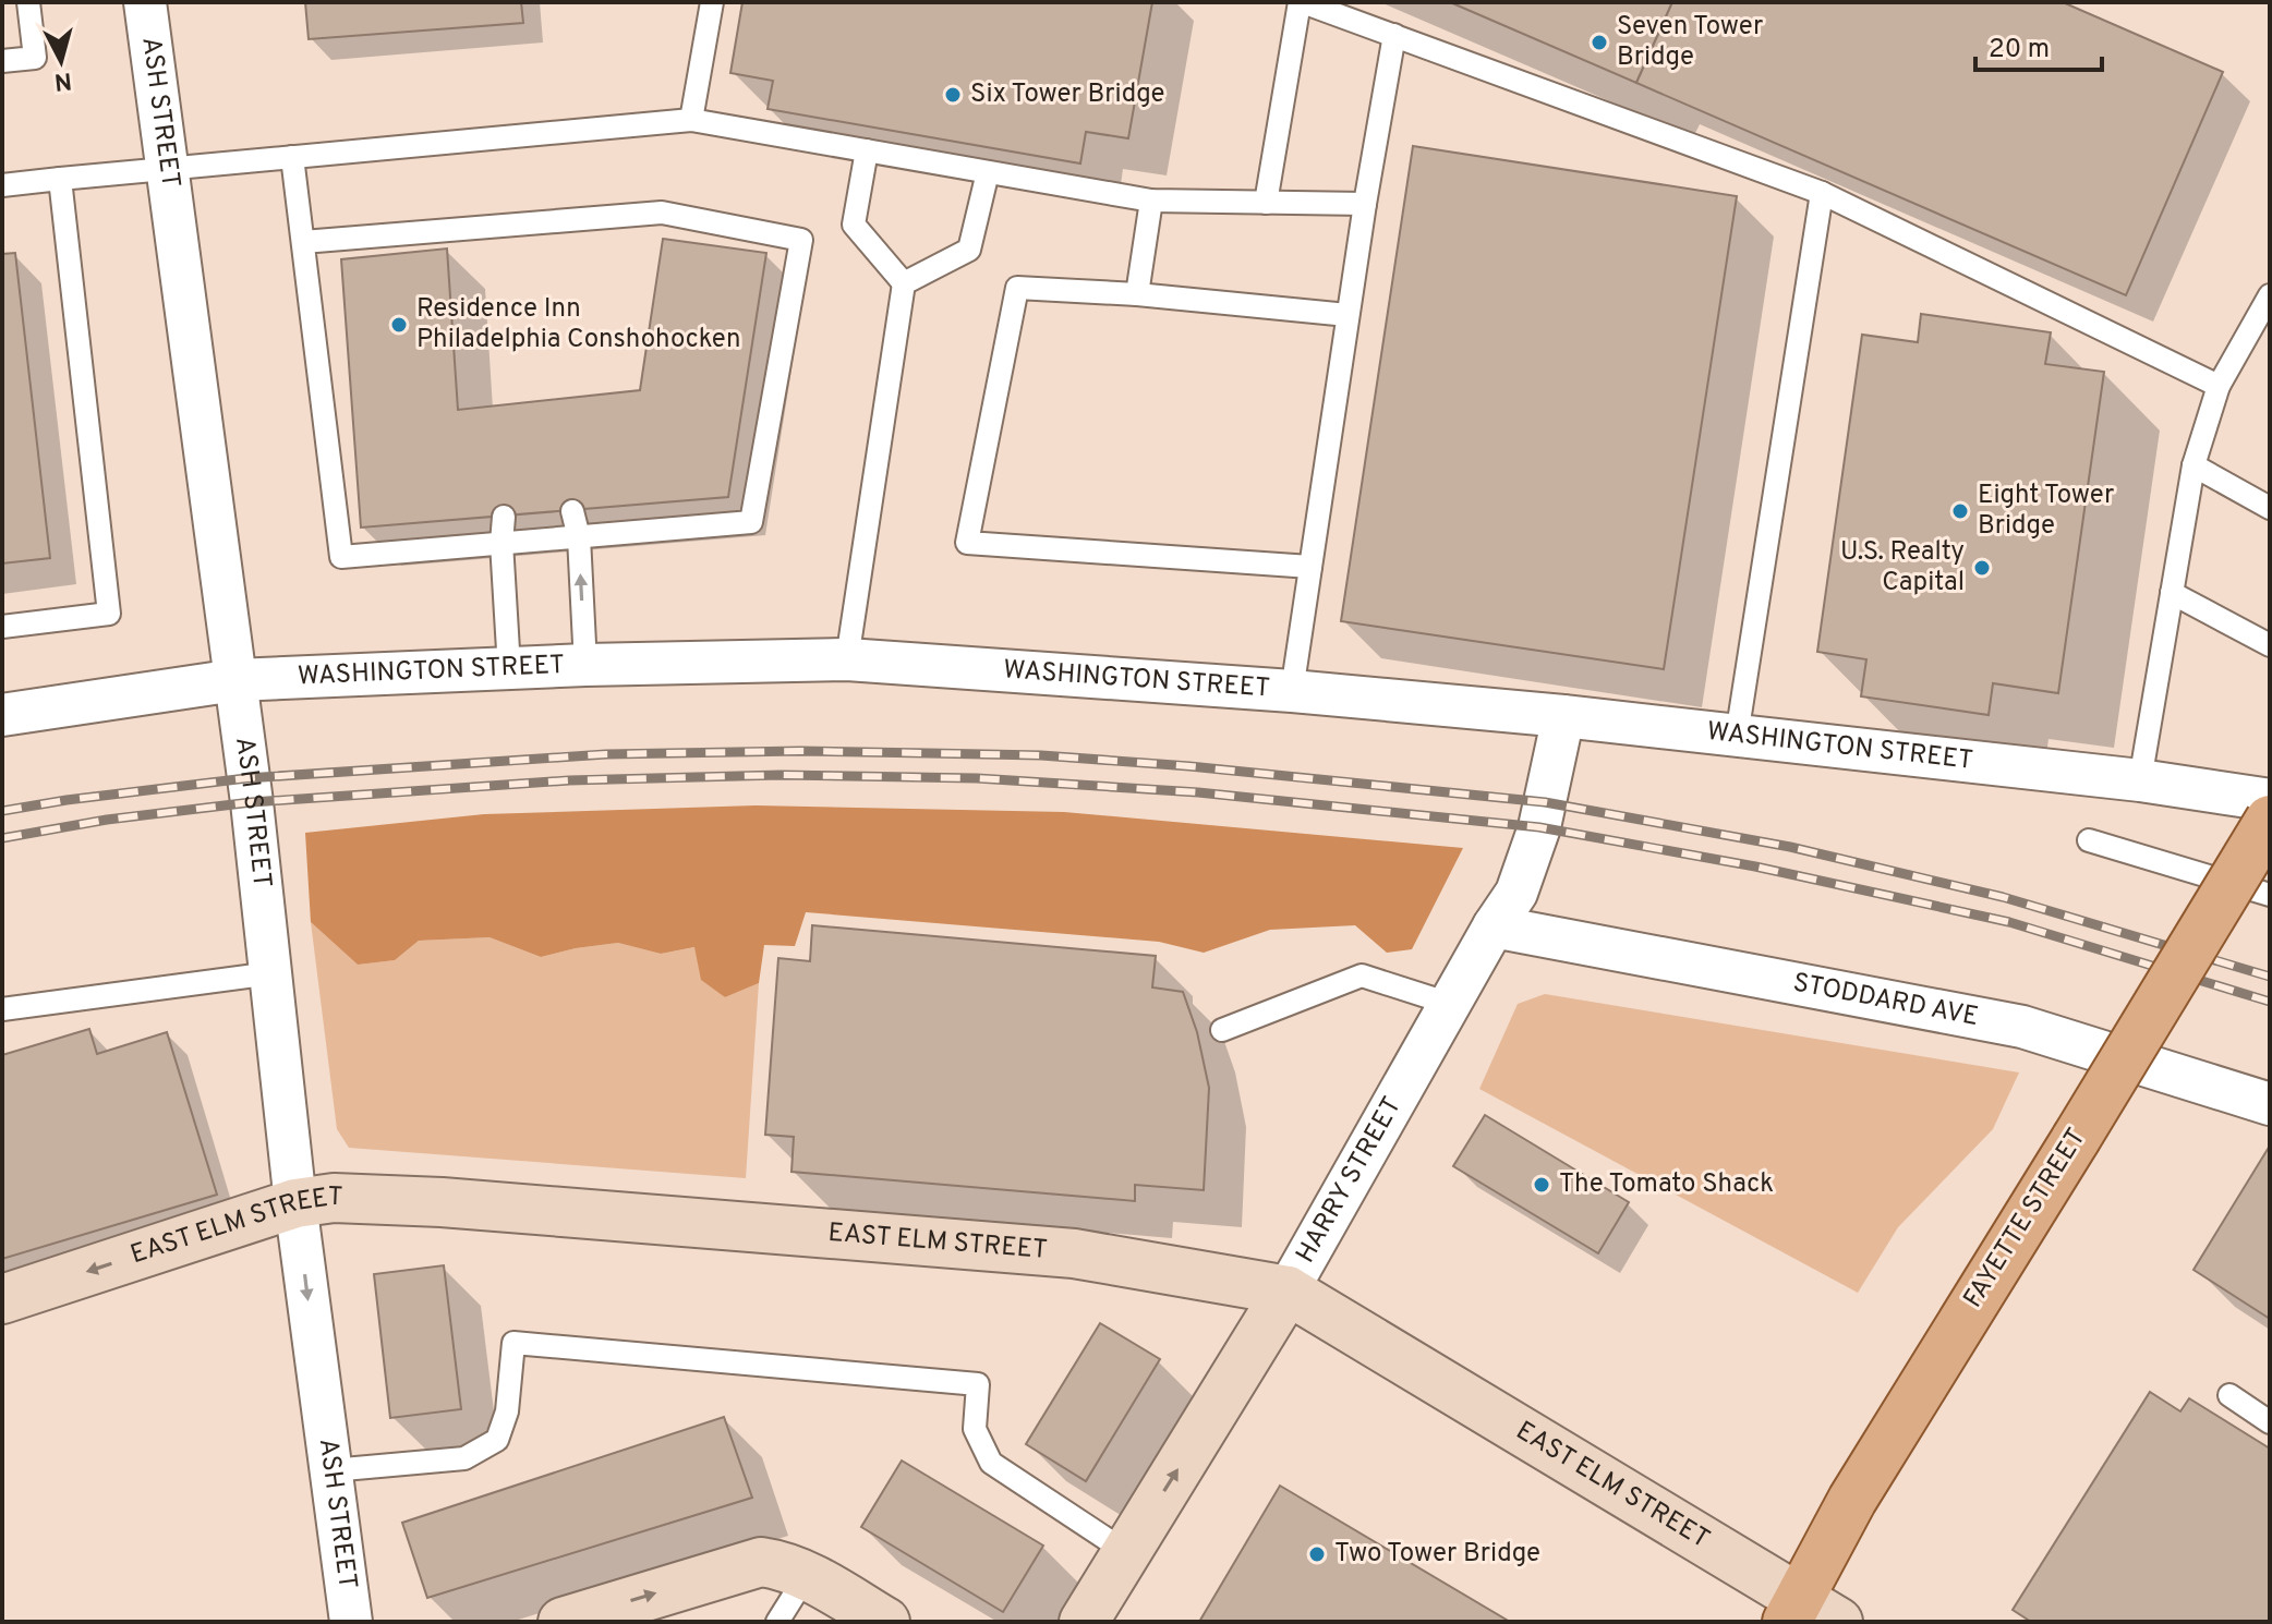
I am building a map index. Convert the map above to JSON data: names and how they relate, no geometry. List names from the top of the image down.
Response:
{
  "streets": {
    "main road": ["HARRY STREET", "FAYETTE STREET", "EAST ELM STREET"],
    "street": ["ASH STREET", "WASHINGTON STREET", "STODDARD AVE"]
  },
  "crossings": [
    ["ASH STREET", "WASHINGTON STREET"],
    ["ASH STREET", "EAST ELM STREET"],
    ["WASHINGTON STREET", "HARRY STREET"],
    ["STODDARD AVE", "HARRY STREET"],
    ["HARRY STREET", "EAST ELM STREET"],
    ["FAYETTE STREET", "EAST ELM STREET"]
  ],
  "places": [
    "Seven Tower Bridge",
    "Six Tower Bridge",
    "Residence Inn Philadelphia Conshohocken",
    "Eight Tower Bridge",
    "U.S. Realty Capital",
    "The Tomato Shack",
    "Two Tower Bridge"
  ],
  "scale_bar": "20 m",
  "north": "bottom"
}
